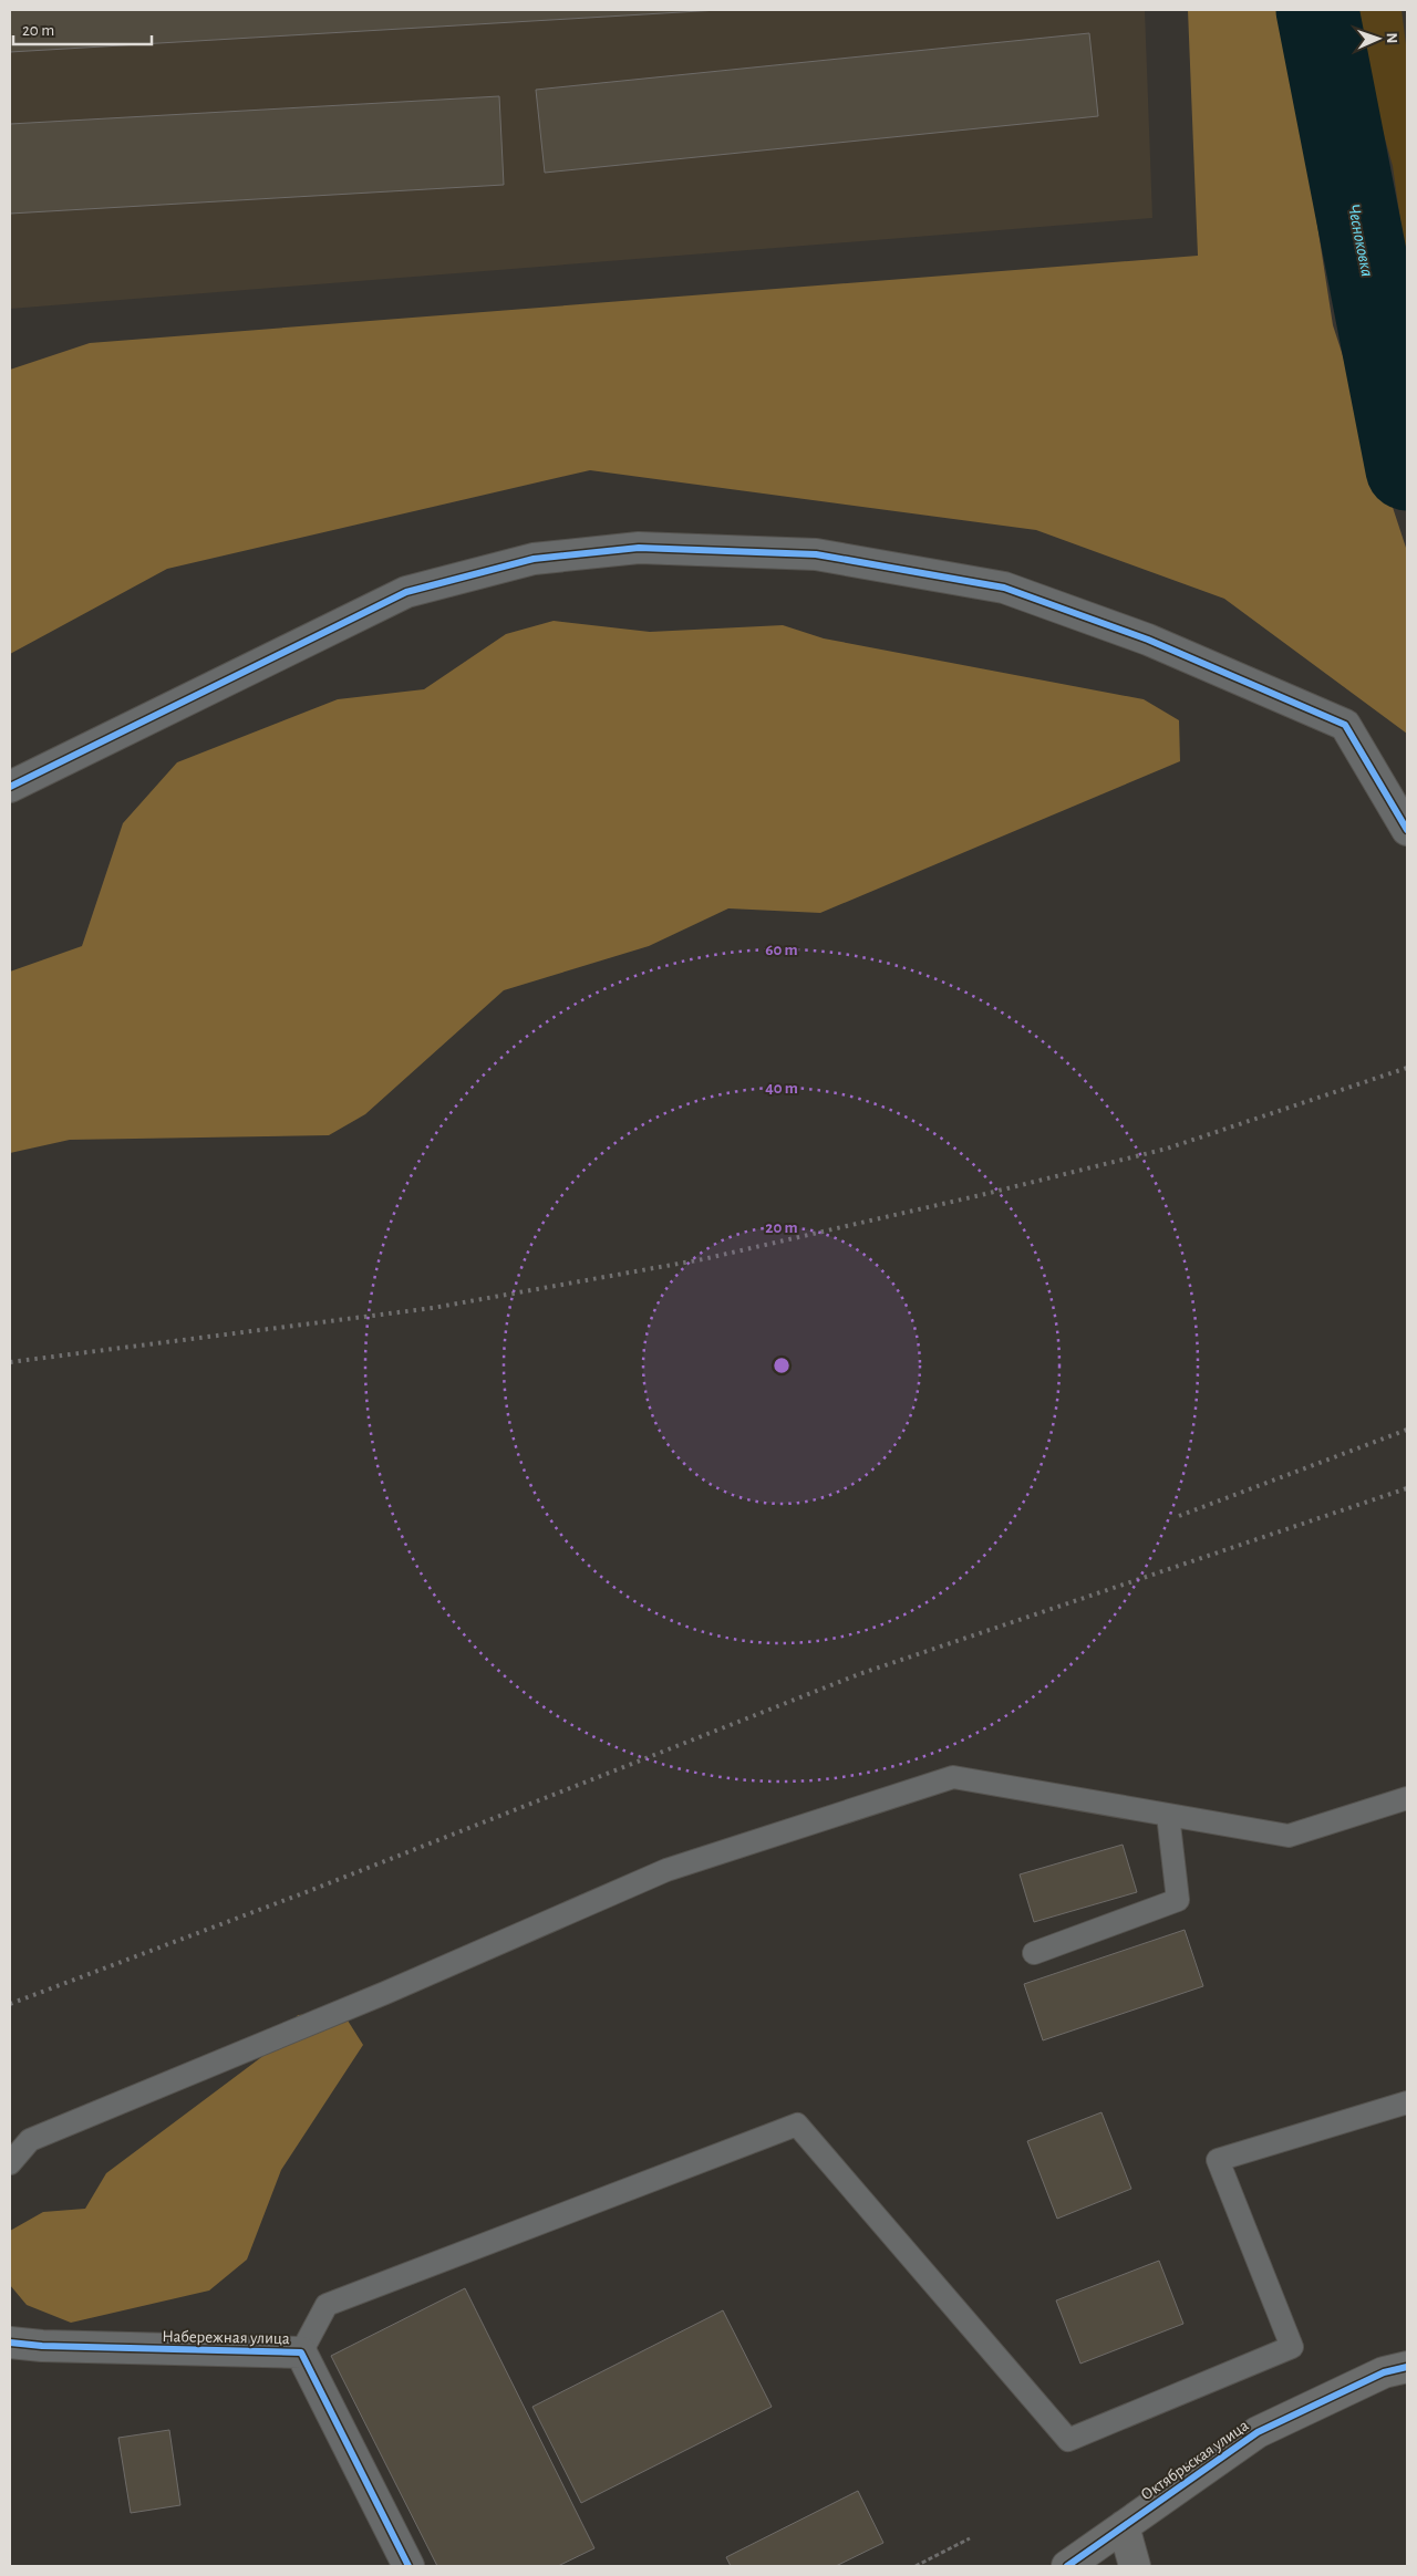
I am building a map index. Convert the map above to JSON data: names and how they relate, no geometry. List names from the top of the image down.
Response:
{
  "streets": {
    "street": ["Набережная улица", "Октябрьская улица"]
  },
  "water": ["Чесноковка"],
  "scale_bar": "20 m",
  "north": "right",
  "rings": ["60 m", "40 m", "20 m"]
}
